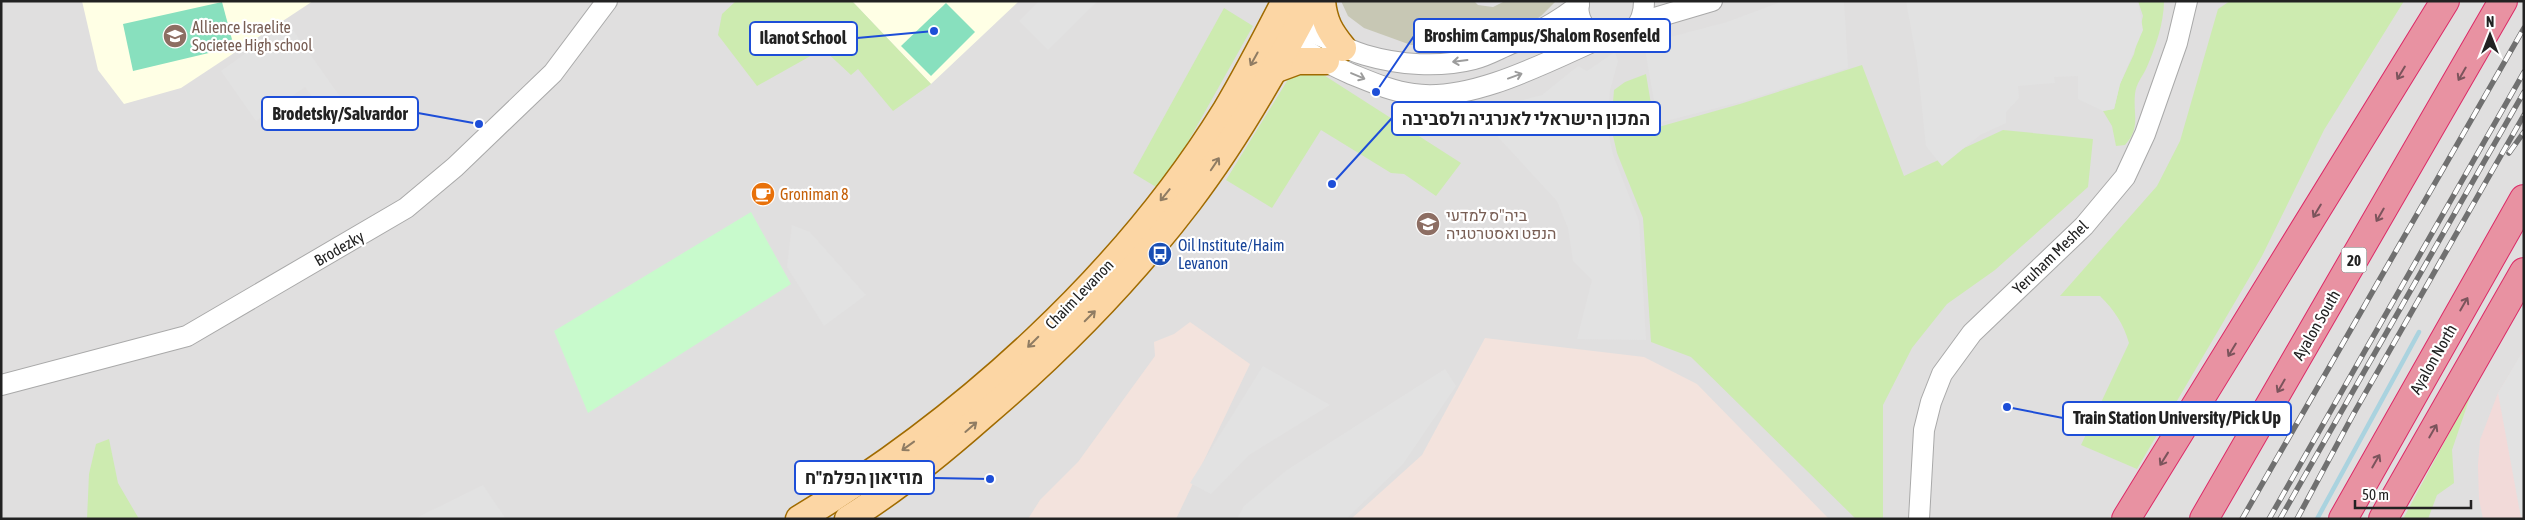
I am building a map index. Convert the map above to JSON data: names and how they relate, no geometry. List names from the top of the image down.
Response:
{
  "streets": {
    "highway": ["20", "Ayalon South", "Ayalon North"],
    "main road": ["Chaim Levanon"],
    "street": ["Brodezky", "Yeruham Meshel"]
  },
  "places": {
    "other": [
      "Ilanot School",
      "Broshim Campus/Shalom Rosenfeld",
      "Brodetsky/Salvardor",
      "המכון הישראלי לאנרגיה ולסביבה",
      "Train Station University/Pick Up",
      "מוזיאון הפלמ\"ח"
    ],
    "school or university": ["Allience Israelite Societee High school", "ביה\"ס למדעי הנפט ואסטרטגיה"],
    "cafe": ["Groniman 8"],
    "bus stop": ["Oil Institute/Haim Levanon"]
  },
  "scale_bar": "50 m",
  "north": "top"
}
